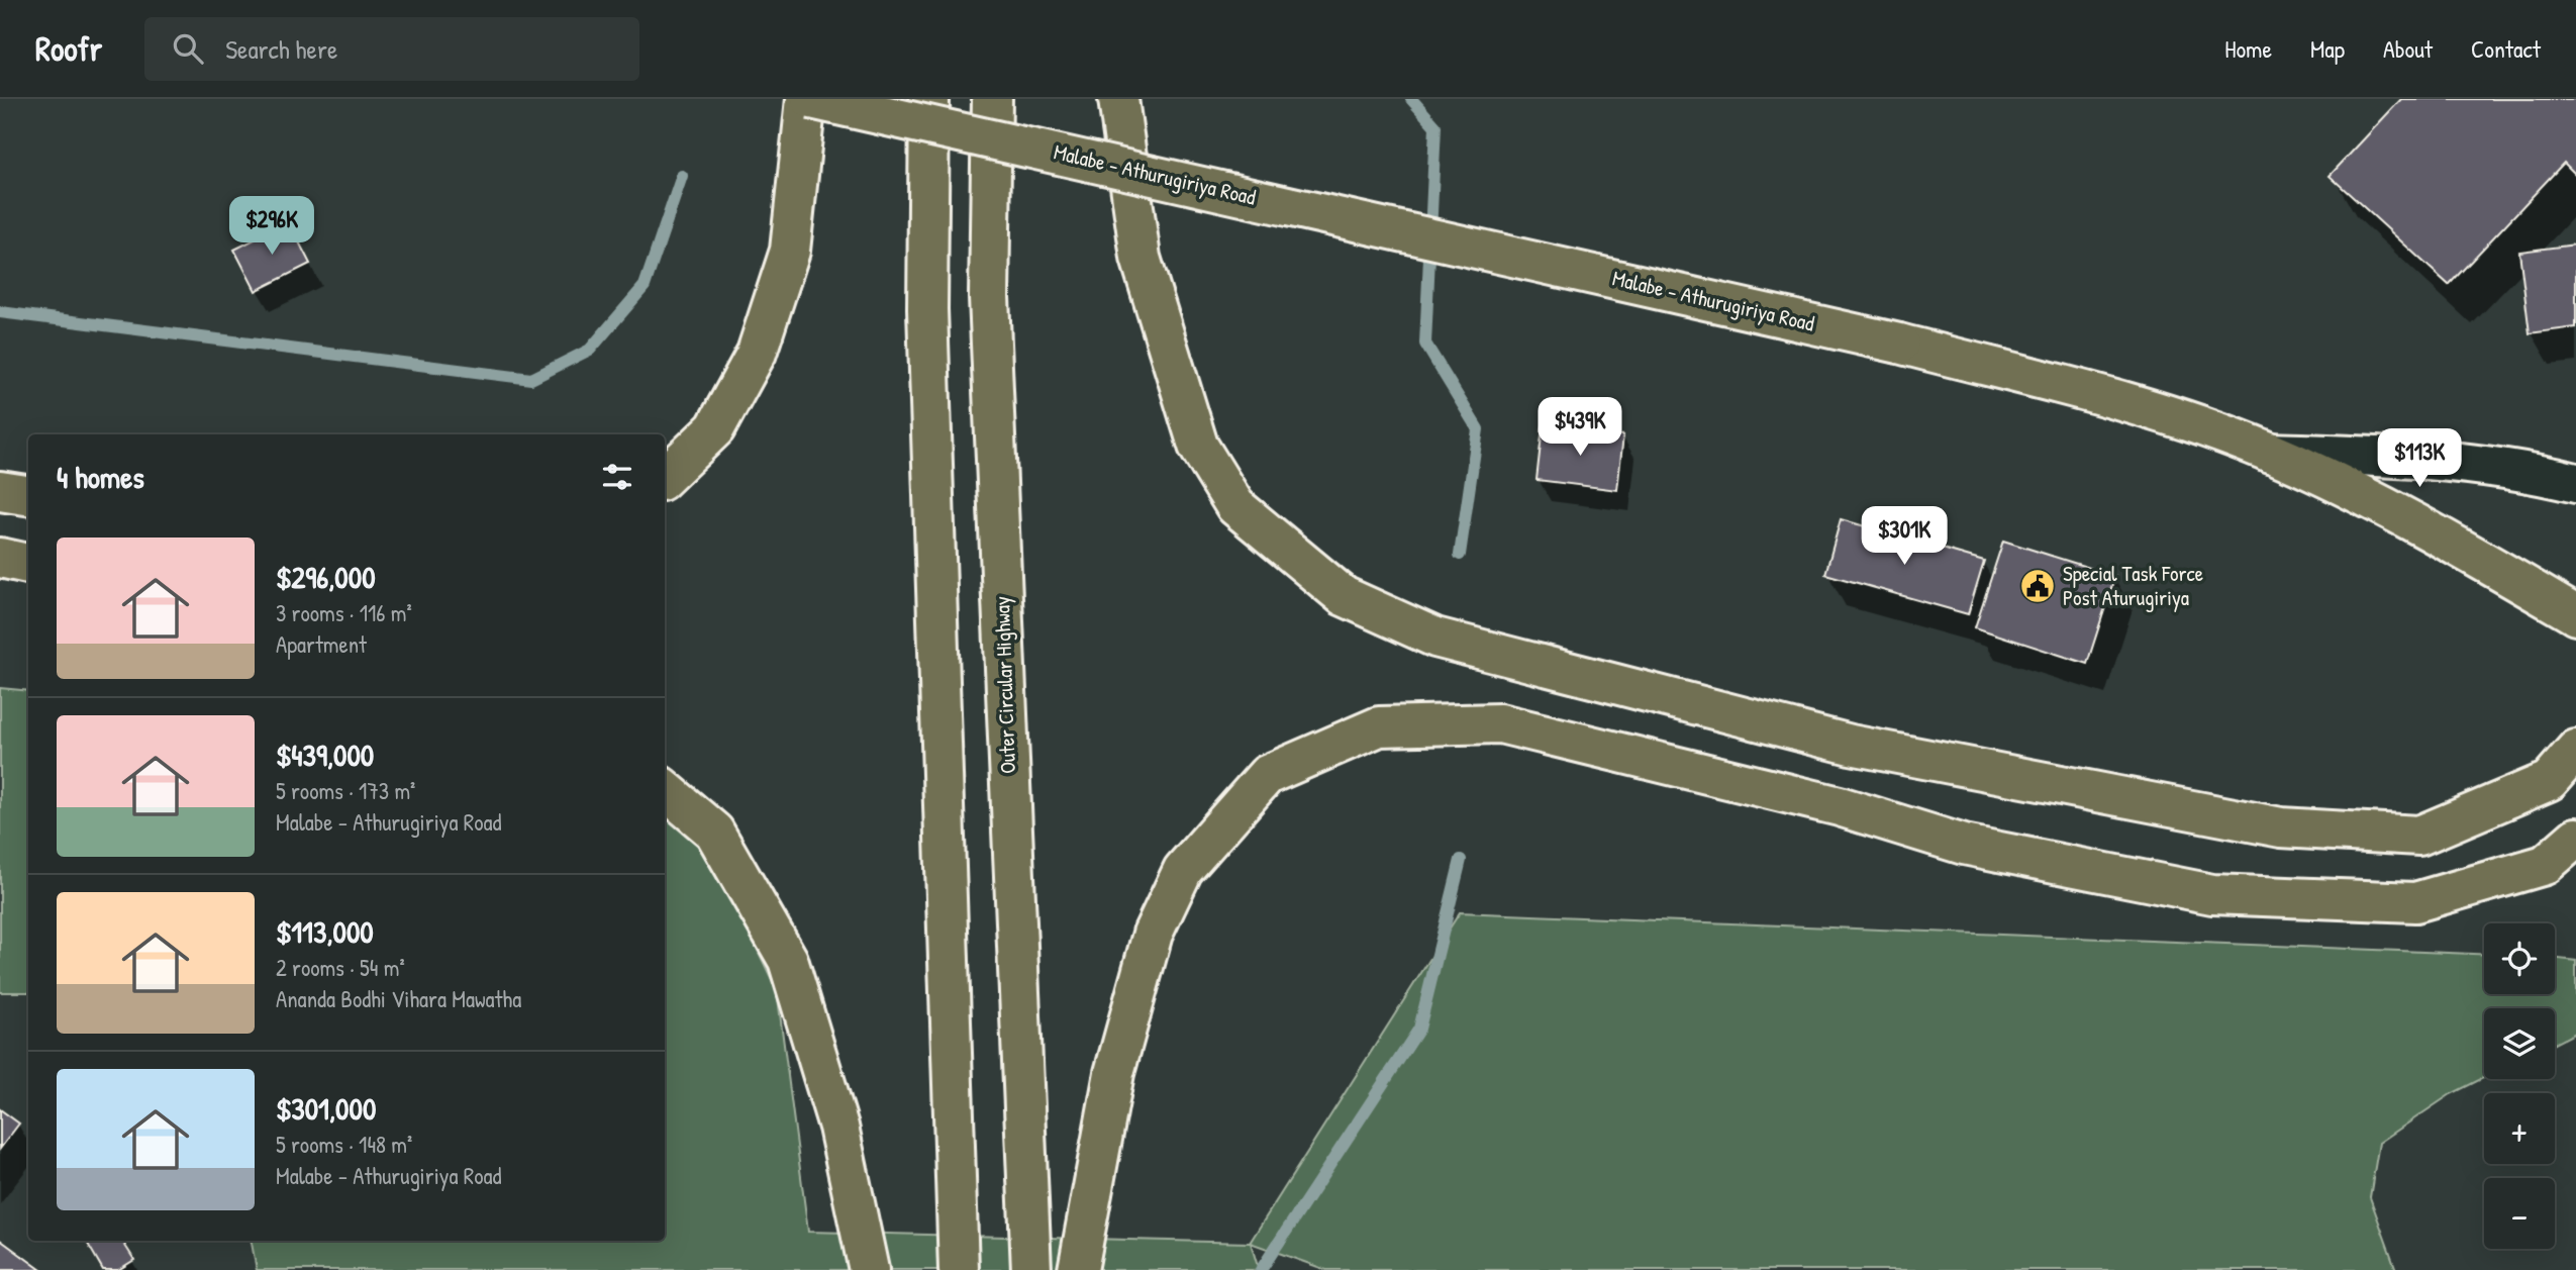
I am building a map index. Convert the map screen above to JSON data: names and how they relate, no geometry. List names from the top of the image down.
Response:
{
  "streets": {
    "main road": ["Malabe - Athurugiriya Road", "Outer Circular Highway"]
  },
  "places": {
    "public building": ["Special Task Force Post Aturugiriya"]
  },
  "page": {
    "header": "Roofr",
    "search": "Search here",
    "nav": [
      "Home",
      "Map",
      "About",
      "Contact"
    ],
    "price": [
      "$296K",
      "$439K",
      "$113K",
      "$301K"
    ],
    "heading": "4 homes",
    "list": [
      {
        "name": "$296,000",
        "note": "3 rooms · 116 m² · Apartment"
      },
      {
        "name": "$439,000",
        "note": "5 rooms · 173 m² · Malabe - Athurugiriya Road"
      },
      {
        "name": "$113,000",
        "note": "2 rooms · 54 m² · Ananda Bodhi Vihara Mawatha"
      },
      {
        "name": "$301,000",
        "note": "5 rooms · 148 m² · Malabe - Athurugiriya Road"
      }
    ],
    "map_buttons": ["+", "−"]
  }
}
